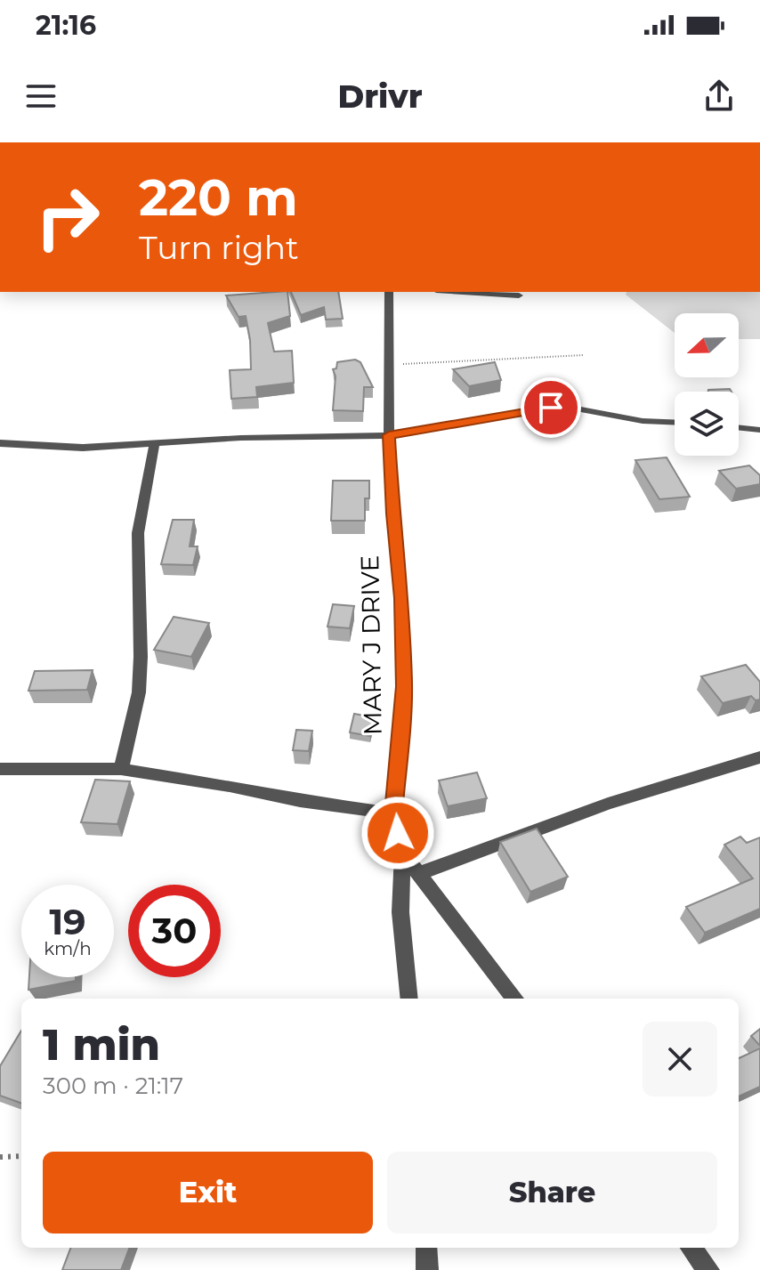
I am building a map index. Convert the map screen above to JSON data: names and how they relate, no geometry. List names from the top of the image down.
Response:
{
  "streets": {
    "street": ["MARY J DRIVE"]
  },
  "north": "left",
  "page": {
    "status": "21:16",
    "header": "Drivr",
    "turn": ["220 m", "Turn right"],
    "speed": "19 km/h",
    "limit": "30",
    "heading": ["1 min", "300 m · 21:17"],
    "buttons": ["Exit", "Share"]
  }
}
